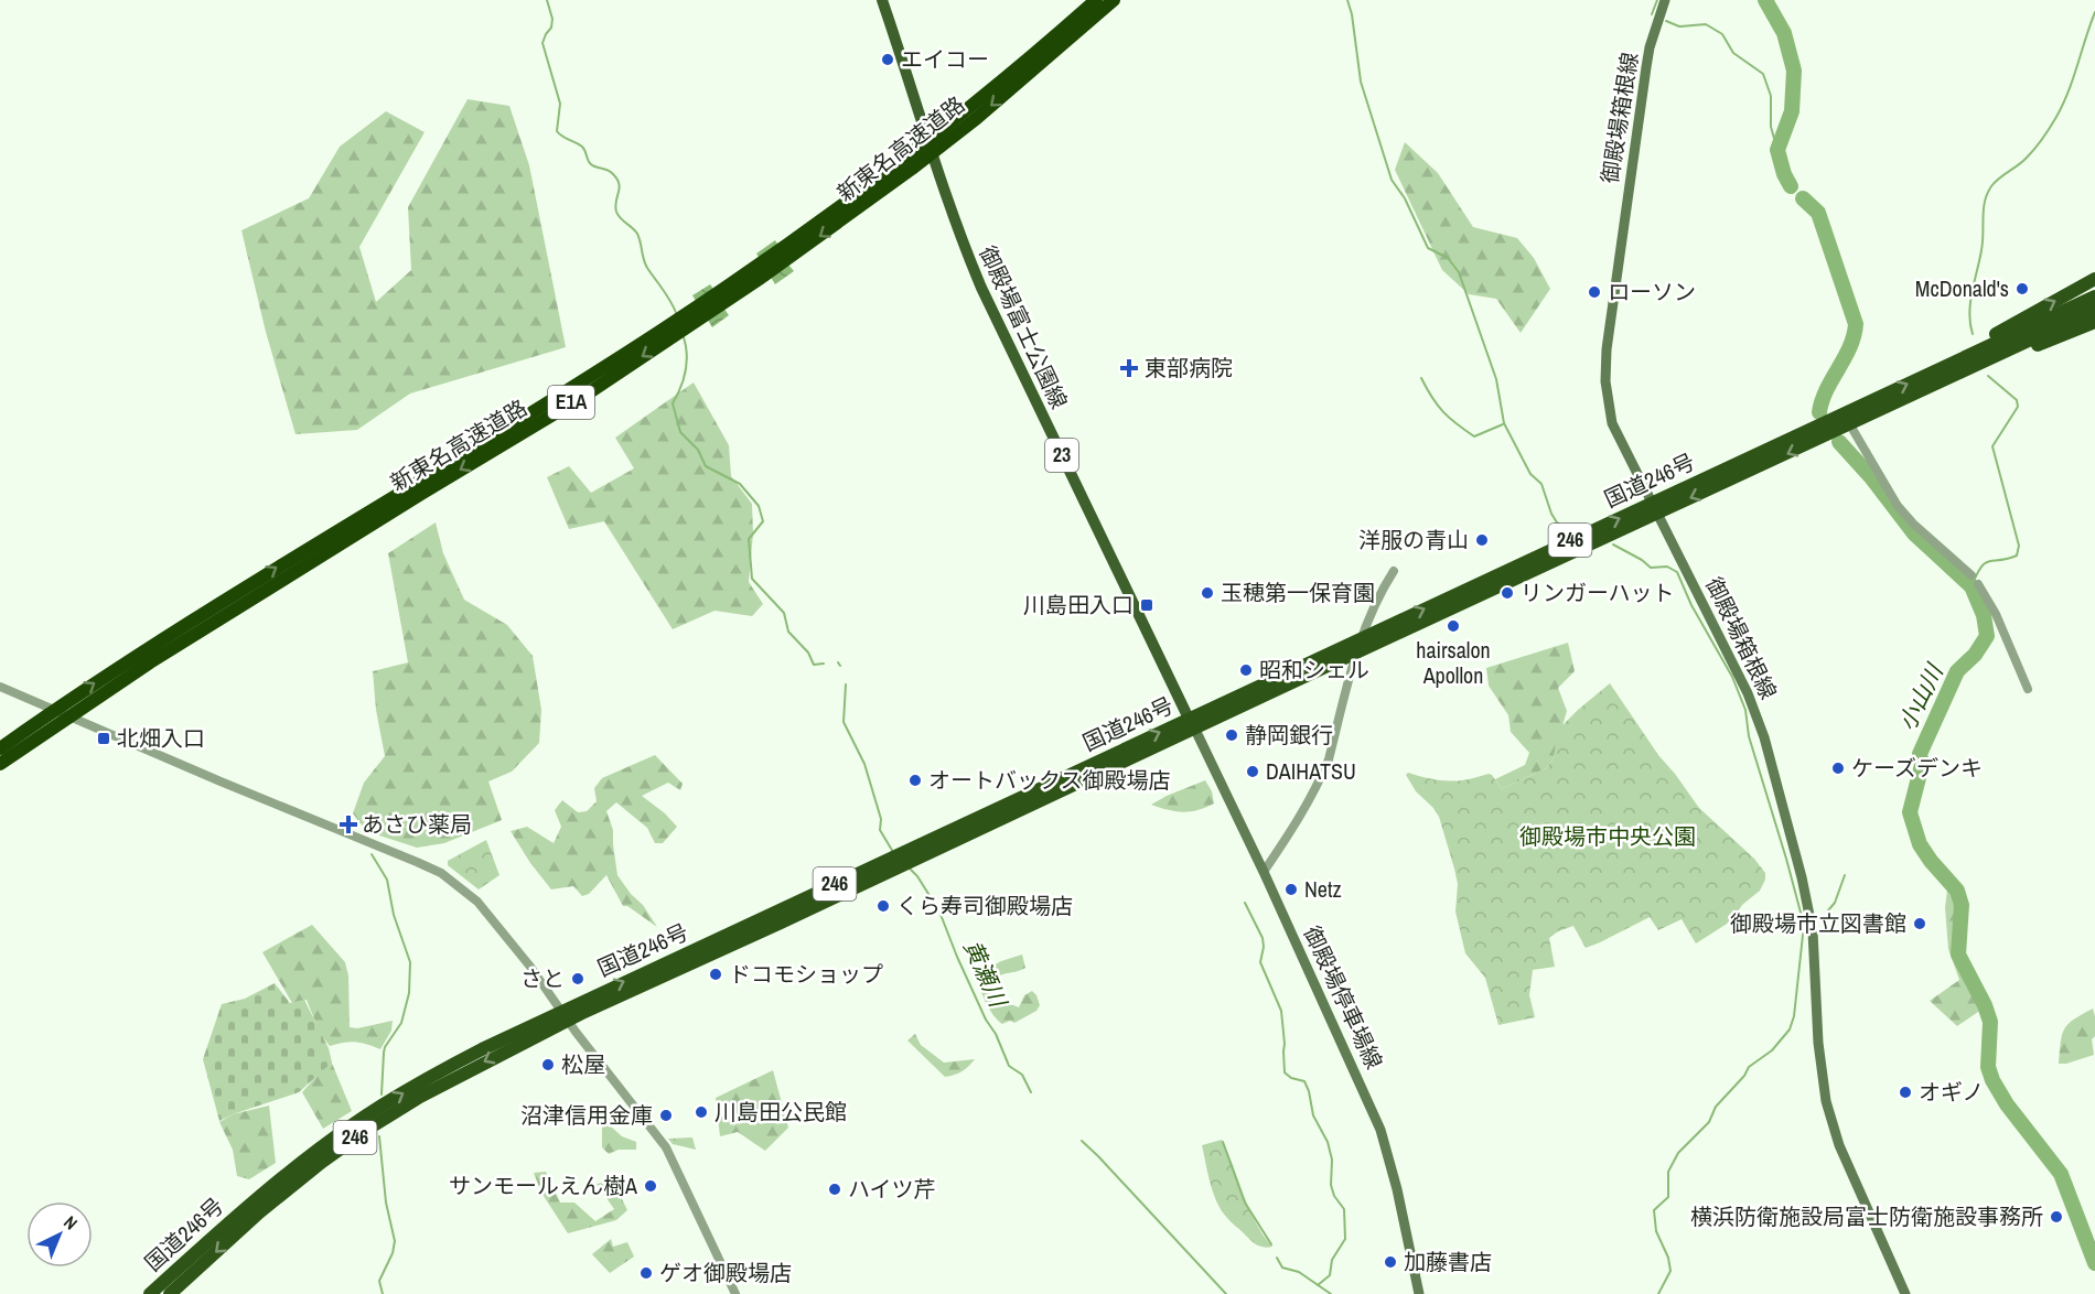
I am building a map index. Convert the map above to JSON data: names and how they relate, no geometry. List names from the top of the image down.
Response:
{
  "streets": {
    "highway": [
      "新東名高速道路",
      "E1A",
      "国道246号",
      "246"
    ],
    "main road": [
      "御殿場箱根線",
      "御殿場富士公園線",
      "23",
      "御殿場停車場線"
    ]
  },
  "crossings": [
    ["御殿場箱根線", "国道246号"],
    ["御殿場富士公園線", "国道246号"],
    ["御殿場富士公園線", "御殿場停車場線"],
    ["国道246号", "246"],
    ["国道246号", "御殿場停車場線"]
  ],
  "water": ["小山川", "黄瀬川"],
  "parks": ["御殿場市中央公園"],
  "places": {
    "other": [
      "エイコー",
      "McDonald's",
      "ローソン",
      "洋服の青山",
      "玉穂第一保育園",
      "リンガーハット",
      "hairsalon Apollon",
      "昭和シェル",
      "静岡銀行",
      "ケーズデンキ",
      "DAIHATSU",
      "オートバックス御殿場店",
      "Netz",
      "くら寿司御殿場店",
      "御殿場市立図書館",
      "ドコモショップ",
      "さと",
      "松屋",
      "オギノ",
      "川島田公民館",
      "沼津信用金庫",
      "サンモールえん樹A",
      "ハイツ芹",
      "横浜防衛施設局富士防衛施設事務所",
      "加藤書店",
      "ゲオ御殿場店"
    ],
    "health": ["東部病院", "あさひ薬局"],
    "transit": ["川島田入口", "北畑入口"]
  },
  "north": "top right"
}
